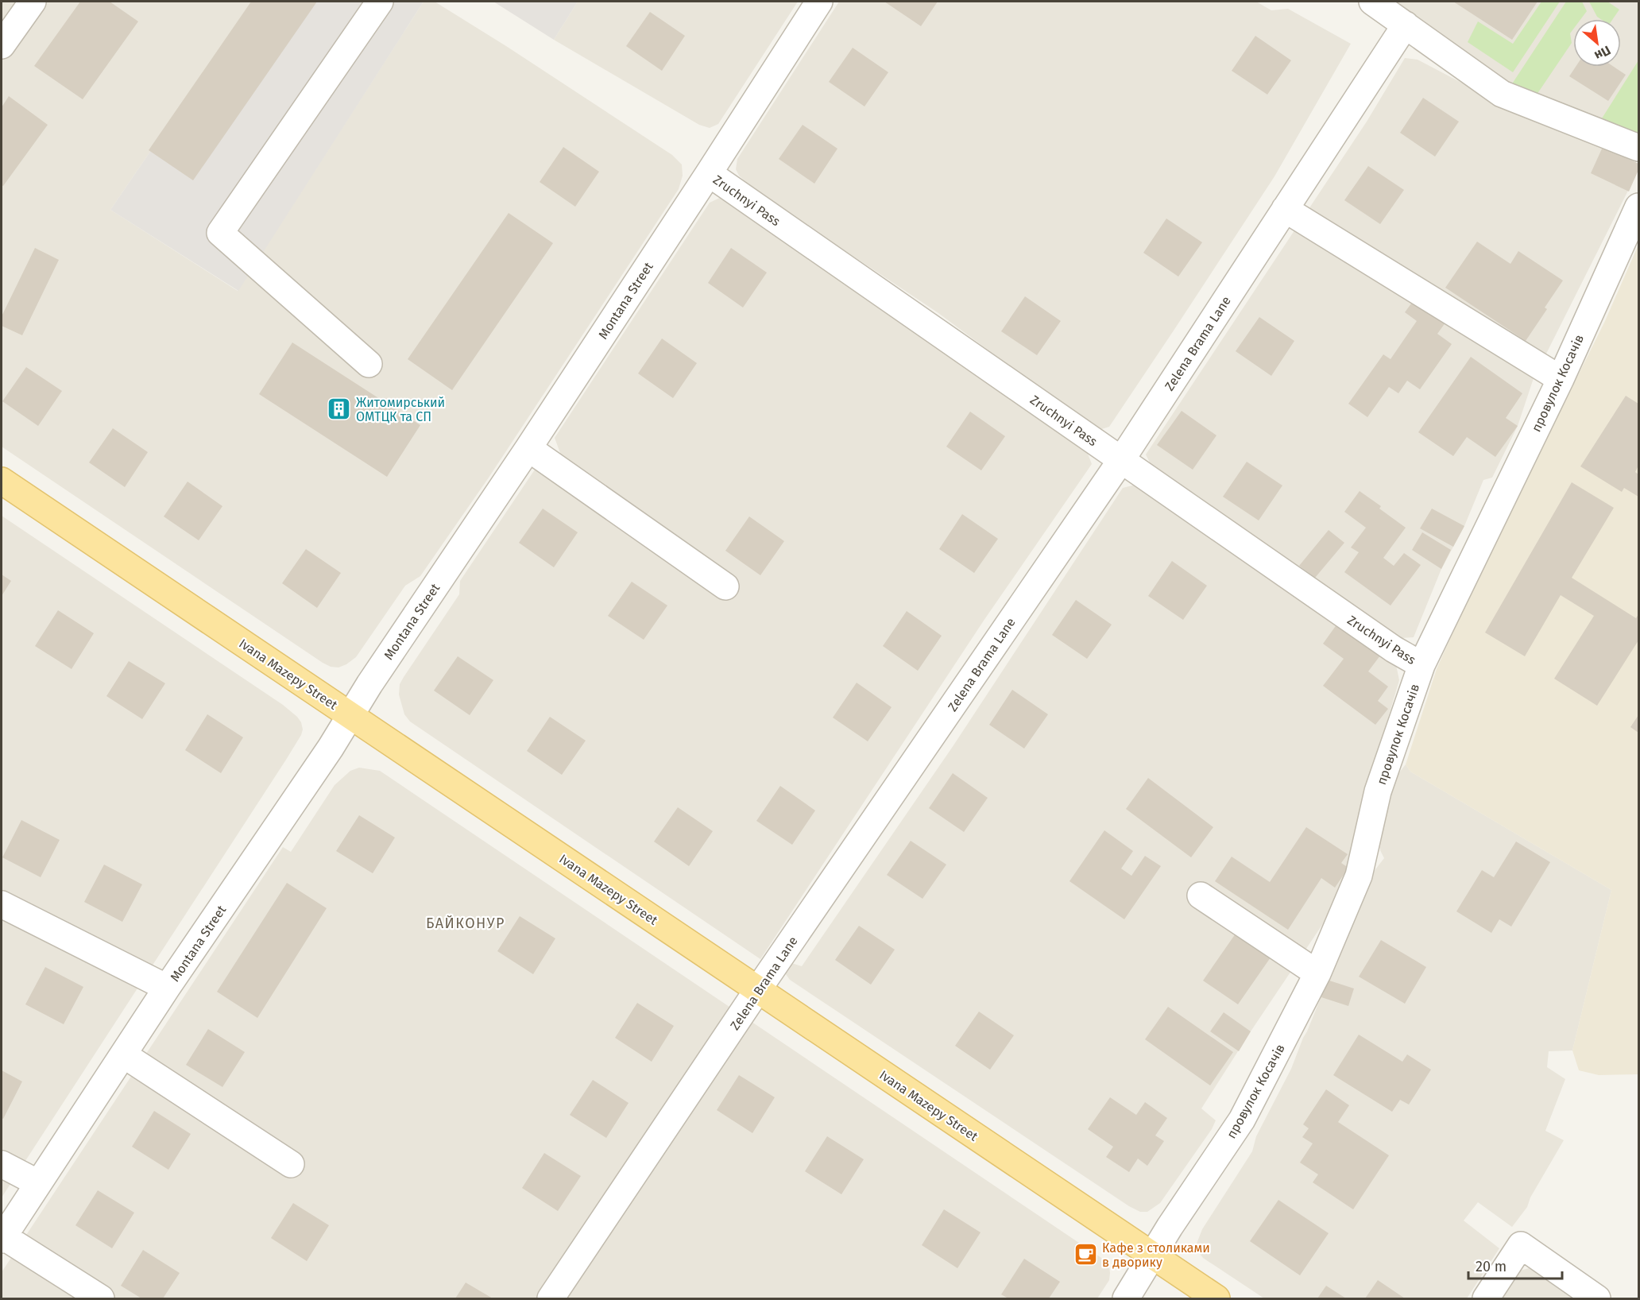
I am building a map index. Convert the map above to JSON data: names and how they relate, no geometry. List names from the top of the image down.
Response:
{
  "streets": {
    "main road": ["Ivana Mazepy Street"],
    "street": [
      "Zruchnyi Pass",
      "Montana Street",
      "Zelena Brama Lane",
      "провулок Косачів"
    ]
  },
  "crossings": [
    ["Zruchnyi Pass", "Montana Street"],
    ["Zruchnyi Pass", "Zelena Brama Lane"],
    ["Zruchnyi Pass", "провулок Косачів"],
    ["Montana Street", "Ivana Mazepy Street"],
    ["Zelena Brama Lane", "Ivana Mazepy Street"],
    ["провулок Косачів", "Ivana Mazepy Street"]
  ],
  "districts": ["БАЙКОНУР"],
  "places": {
    "building": ["Житомирський ОМТЦК та СП"],
    "cafe": ["Кафе з столиками в дворику"]
  },
  "scale_bar": "20 m",
  "north": "bottom right"
}
